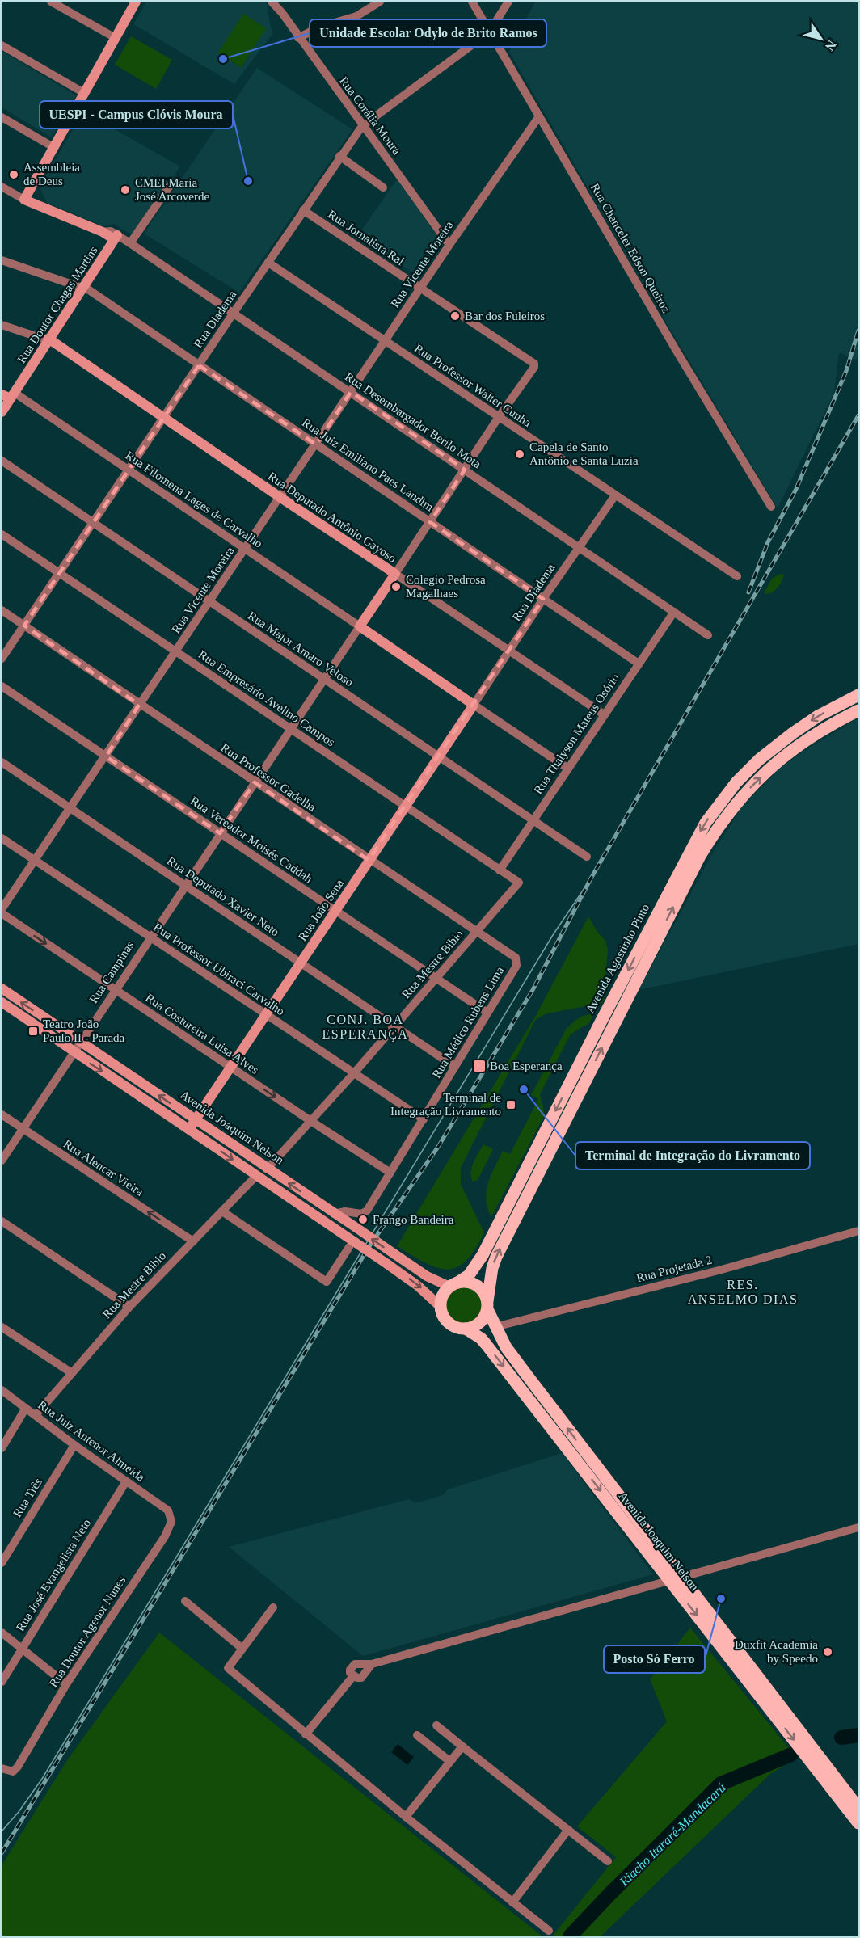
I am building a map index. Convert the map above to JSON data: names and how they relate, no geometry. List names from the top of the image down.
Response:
{
  "streets": {
    "main road": ["Avenida Agostinho Pinto", "Avenida Joaquim Nelson"],
    "street": [
      "Rua Corália Moura",
      "Rua Jornalista Ral",
      "Rua Chanceler Edson Queiroz",
      "Rua Vicente Moreira",
      "Rua Doutor Chagas Martins",
      "Rua Diadema",
      "Rua Professor Walter Cunha",
      "Rua Desembargador Berilo Mota",
      "Rua Juiz Emiliano Paes Landim",
      "Rua Filomena Lages de Carvalho",
      "Rua Deputado Antônio Gayoso",
      "Rua Major Amaro Veloso",
      "Rua Empresário Avelino Campos",
      "Rua Thalyson Mateus Osório",
      "Rua Professor Gadelha",
      "Rua Vereador Moisés Caddah",
      "Rua Deputado Xavier Neto",
      "Rua João Sena",
      "Rua Mestre Bibio",
      "Rua Professor Ubiraci Carvalho",
      "Rua Campinas",
      "Rua Médico Rubens Lima",
      "Rua Costureira Luisa Alves",
      "Rua Alencar Vieira",
      "Rua Projetada 2",
      "Rua Juiz Antenor Almeida",
      "Rua Três",
      "Rua José Evangelista Neto",
      "Rua Doutor Agenor Nunes"
    ]
  },
  "crossings": [
    ["Rua Corália Moura", "Rua Vicente Moreira"],
    ["Rua Corália Moura", "Rua Diadema"],
    ["Rua Jornalista Ral", "Rua Vicente Moreira"],
    ["Rua Jornalista Ral", "Rua Diadema"],
    ["Rua Jornalista Ral", "Rua Professor Walter Cunha"],
    ["Rua Chanceler Edson Queiroz", "Rua Vicente Moreira"],
    ["Rua Chanceler Edson Queiroz", "Rua Diadema"],
    ["Rua Vicente Moreira", "Rua Professor Walter Cunha"],
    ["Rua Vicente Moreira", "Rua Desembargador Berilo Mota"],
    ["Rua Vicente Moreira", "Rua Juiz Emiliano Paes Landim"],
    ["Rua Vicente Moreira", "Rua Filomena Lages de Carvalho"],
    ["Rua Vicente Moreira", "Rua Deputado Antônio Gayoso"],
    ["Rua Vicente Moreira", "Rua Major Amaro Veloso"],
    ["Rua Vicente Moreira", "Rua Empresário Avelino Campos"],
    ["Rua Vicente Moreira", "Rua Professor Gadelha"],
    ["Rua Vicente Moreira", "Rua Vereador Moisés Caddah"],
    ["Rua Vicente Moreira", "Rua Deputado Xavier Neto"],
    ["Rua Vicente Moreira", "Rua Professor Ubiraci Carvalho"],
    ["Rua Doutor Chagas Martins", "Rua Desembargador Berilo Mota"],
    ["Rua Doutor Chagas Martins", "Rua Juiz Emiliano Paes Landim"],
    ["Rua Doutor Chagas Martins", "Rua Filomena Lages de Carvalho"],
    ["Rua Doutor Chagas Martins", "Rua Deputado Antônio Gayoso"],
    ["Rua Diadema", "Rua Professor Walter Cunha"],
    ["Rua Diadema", "Rua Desembargador Berilo Mota"],
    ["Rua Diadema", "Rua Juiz Emiliano Paes Landim"],
    ["Rua Diadema", "Rua Filomena Lages de Carvalho"],
    ["Rua Diadema", "Rua Deputado Antônio Gayoso"],
    ["Rua Diadema", "Rua Major Amaro Veloso"],
    ["Rua Diadema", "Rua Empresário Avelino Campos"],
    ["Rua Diadema", "Rua Professor Gadelha"],
    ["Rua Diadema", "Rua João Sena"],
    ["Rua Desembargador Berilo Mota", "Rua Thalyson Mateus Osório"],
    ["Rua Juiz Emiliano Paes Landim", "Rua Thalyson Mateus Osório"],
    ["Rua Filomena Lages de Carvalho", "Rua Campinas"],
    ["Rua Deputado Antônio Gayoso", "Rua Thalyson Mateus Osório"],
    ["Rua Major Amaro Veloso", "Rua Thalyson Mateus Osório"],
    ["Rua Major Amaro Veloso", "Rua João Sena"],
    ["Rua Major Amaro Veloso", "Rua Campinas"],
    ["Rua Empresário Avelino Campos", "Rua Thalyson Mateus Osório"],
    ["Rua Empresário Avelino Campos", "Rua João Sena"],
    ["Rua Empresário Avelino Campos", "Rua Mestre Bibio"],
    ["Rua Empresário Avelino Campos", "Rua Campinas"],
    ["Rua Professor Gadelha", "Rua João Sena"],
    ["Rua Professor Gadelha", "Rua Mestre Bibio"],
    ["Rua Professor Gadelha", "Rua Campinas"],
    ["Rua Professor Gadelha", "Rua Médico Rubens Lima"],
    ["Rua Vereador Moisés Caddah", "Rua João Sena"],
    ["Rua Vereador Moisés Caddah", "Rua Mestre Bibio"],
    ["Rua Vereador Moisés Caddah", "Rua Campinas"],
    ["Rua Vereador Moisés Caddah", "Rua Médico Rubens Lima"],
    ["Rua Deputado Xavier Neto", "Rua João Sena"],
    ["Rua Deputado Xavier Neto", "Rua Mestre Bibio"],
    ["Rua Deputado Xavier Neto", "Rua Campinas"],
    ["Rua Deputado Xavier Neto", "Rua Médico Rubens Lima"],
    ["Rua João Sena", "Rua Professor Ubiraci Carvalho"],
    ["Rua João Sena", "Rua Costureira Luisa Alves"],
    ["Rua João Sena", "Avenida Joaquim Nelson"],
    ["Avenida Agostinho Pinto", "Avenida Joaquim Nelson"],
    ["Rua Mestre Bibio", "Rua Professor Ubiraci Carvalho"],
    ["Rua Mestre Bibio", "Rua Costureira Luisa Alves"],
    ["Rua Mestre Bibio", "Avenida Joaquim Nelson"],
    ["Rua Mestre Bibio", "Rua Alencar Vieira"],
    ["Rua Mestre Bibio", "Rua Juiz Antenor Almeida"],
    ["Rua Professor Ubiraci Carvalho", "Rua Campinas"],
    ["Rua Professor Ubiraci Carvalho", "Rua Médico Rubens Lima"],
    ["Rua Campinas", "Rua Costureira Luisa Alves"],
    ["Rua Campinas", "Avenida Joaquim Nelson"],
    ["Rua Campinas", "Rua Alencar Vieira"],
    ["Rua Médico Rubens Lima", "Rua Costureira Luisa Alves"],
    ["Rua Médico Rubens Lima", "Avenida Joaquim Nelson"],
    ["Avenida Joaquim Nelson", "Rua Projetada 2"],
    ["Rua Juiz Antenor Almeida", "Rua Três"],
    ["Rua Juiz Antenor Almeida", "Rua José Evangelista Neto"],
    ["Rua Juiz Antenor Almeida", "Rua Doutor Agenor Nunes"]
  ],
  "one_way": ["Rua Costureira Luisa Alves", "Rua Alencar Vieira"],
  "districts": ["CONJ. BOA ESPERANÇA", "RES. ANSELMO DIAS"],
  "water": ["Riacho Itararé-Mandacarú"],
  "places": {
    "other": [
      "Unidade Escolar Odylo de Brito Ramos",
      "Assembleia de Deus",
      "UESPI - Campus Clóvis Moura",
      "CMEI Maria José Arcoverde",
      "Bar dos Fuleiros",
      "Capela de Santo Antônio e Santa Luzia",
      "Colegio Pedrosa Magalhaes",
      "Terminal de Integração do Livramento",
      "Frango Bandeira",
      "Posto Só Ferro",
      "Duxfit Academia by Speedo"
    ],
    "transit": ["Teatro João Paulo II - Parada", "Boa Esperança", "Terminal de Integração Livramento"]
  },
  "north": "bottom right"
}
